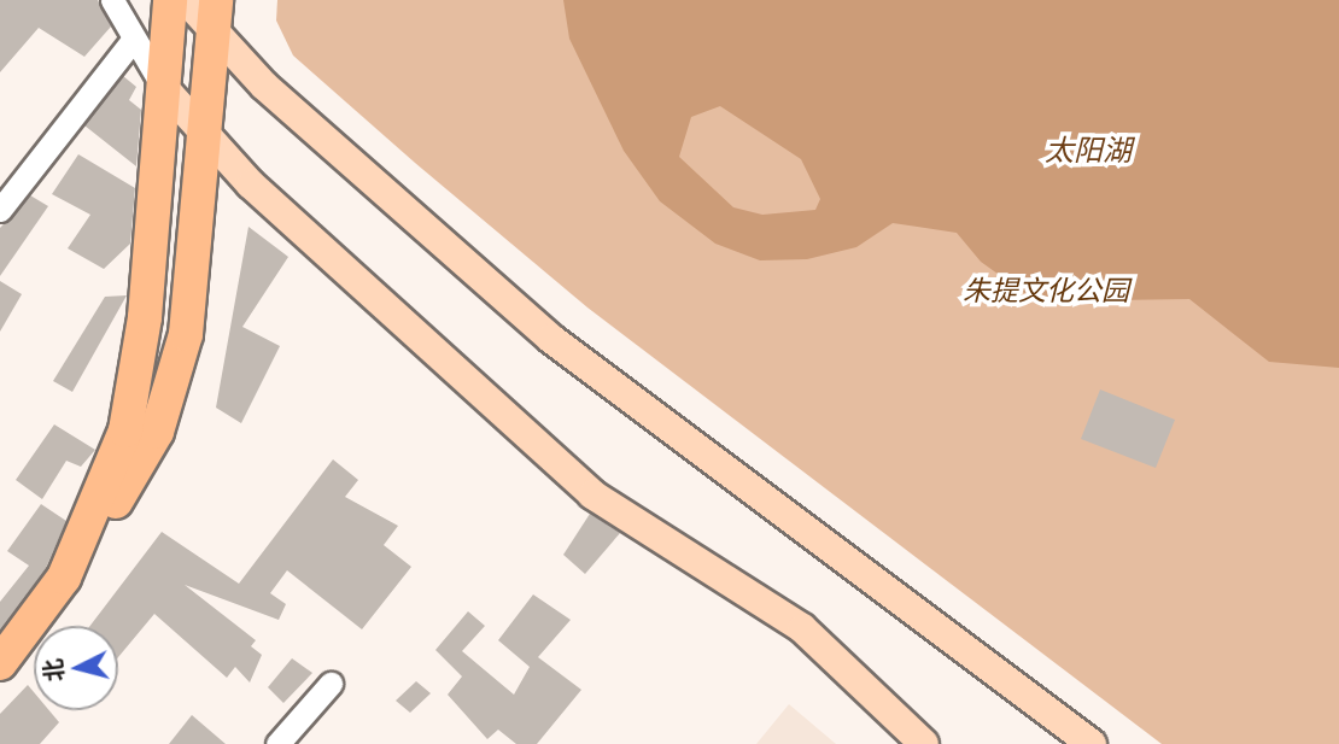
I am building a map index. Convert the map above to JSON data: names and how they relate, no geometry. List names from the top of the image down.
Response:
{
  "water": ["太阳湖"],
  "parks": ["朱提文化公园"],
  "north": "left"
}
